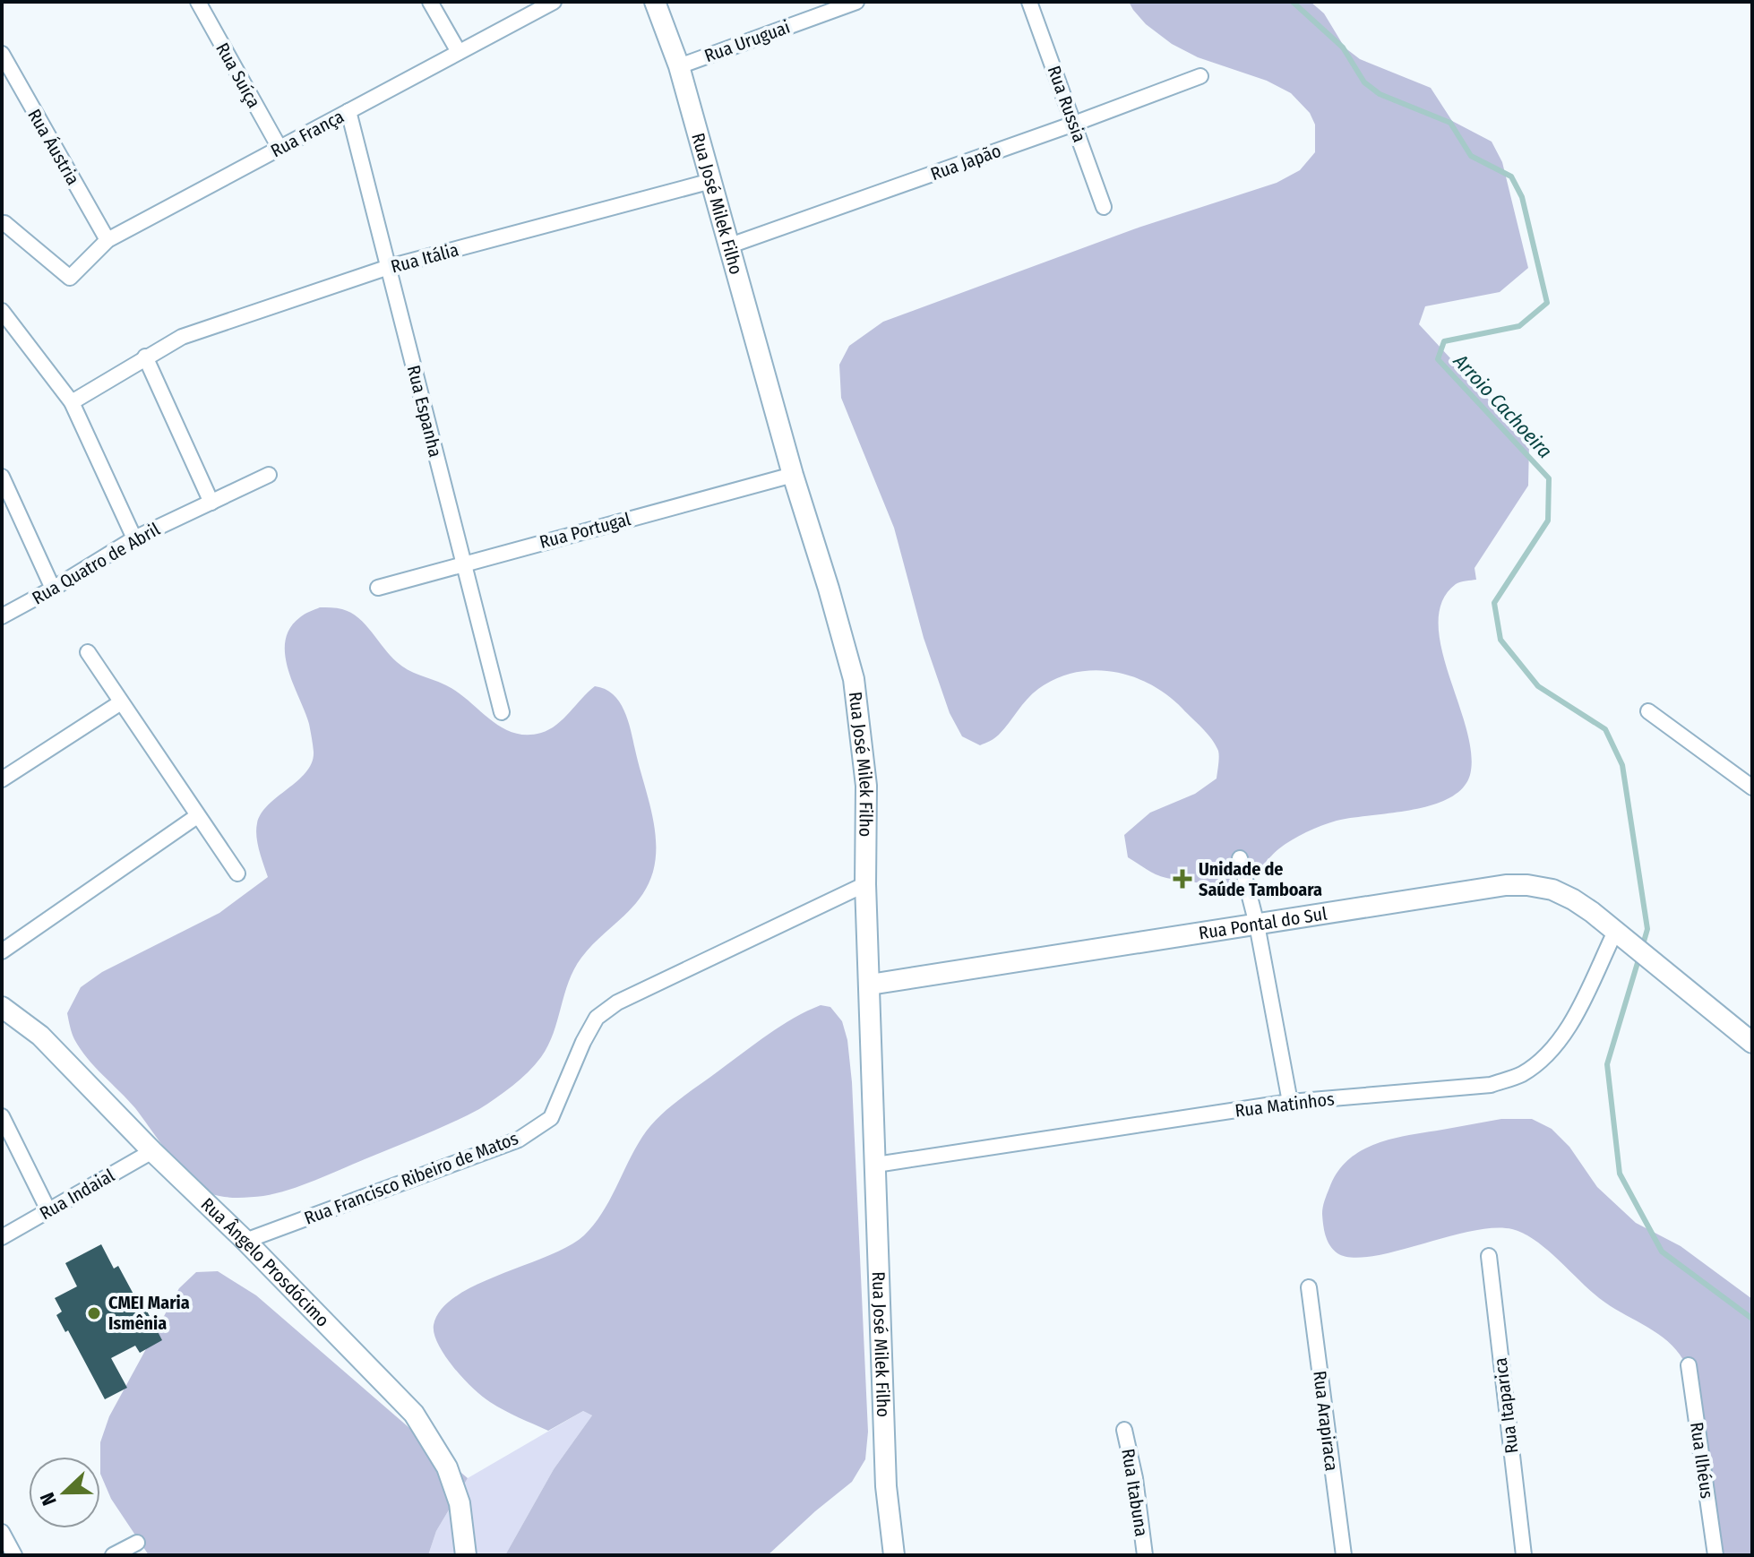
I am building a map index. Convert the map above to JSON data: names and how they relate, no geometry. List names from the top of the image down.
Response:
{
  "streets": {
    "street": [
      "Rua Uruguai",
      "Rua Suíça",
      "Rua Russia",
      "Rua França",
      "Rua Áustria",
      "Rua Japão",
      "Rua José Milek Filho",
      "Rua Itália",
      "Rua Espanha",
      "Rua Portugal",
      "Rua Quatro de Abril",
      "Rua Pontal do Sul",
      "Rua Matinhos",
      "Rua Francisco Ribeiro de Matos",
      "Rua Indaial",
      "Rua Ângelo Prosdócimo",
      "Rua Itaparica",
      "Rua Arapiraca",
      "Rua Ilhéus",
      "Rua Itabuna"
    ]
  },
  "crossings": [
    ["Rua Uruguai", "Rua José Milek Filho"],
    ["Rua Suíça", "Rua França"],
    ["Rua Russia", "Rua Japão"],
    ["Rua França", "Rua Áustria"],
    ["Rua França", "Rua Espanha"],
    ["Rua Japão", "Rua José Milek Filho"],
    ["Rua José Milek Filho", "Rua Itália"],
    ["Rua José Milek Filho", "Rua Portugal"],
    ["Rua José Milek Filho", "Rua Pontal do Sul"],
    ["Rua José Milek Filho", "Rua Matinhos"],
    ["Rua José Milek Filho", "Rua Francisco Ribeiro de Matos"],
    ["Rua Itália", "Rua Espanha"],
    ["Rua Espanha", "Rua Portugal"],
    ["Rua Pontal do Sul", "Rua Matinhos"],
    ["Rua Francisco Ribeiro de Matos", "Rua Ângelo Prosdócimo"],
    ["Rua Indaial", "Rua Ângelo Prosdócimo"]
  ],
  "water": ["Arroio Cachoeira"],
  "places": {
    "health": ["Unidade de Saúde Tamboara"],
    "other": ["CMEI Maria Ismênia"]
  },
  "north": "left"
}
